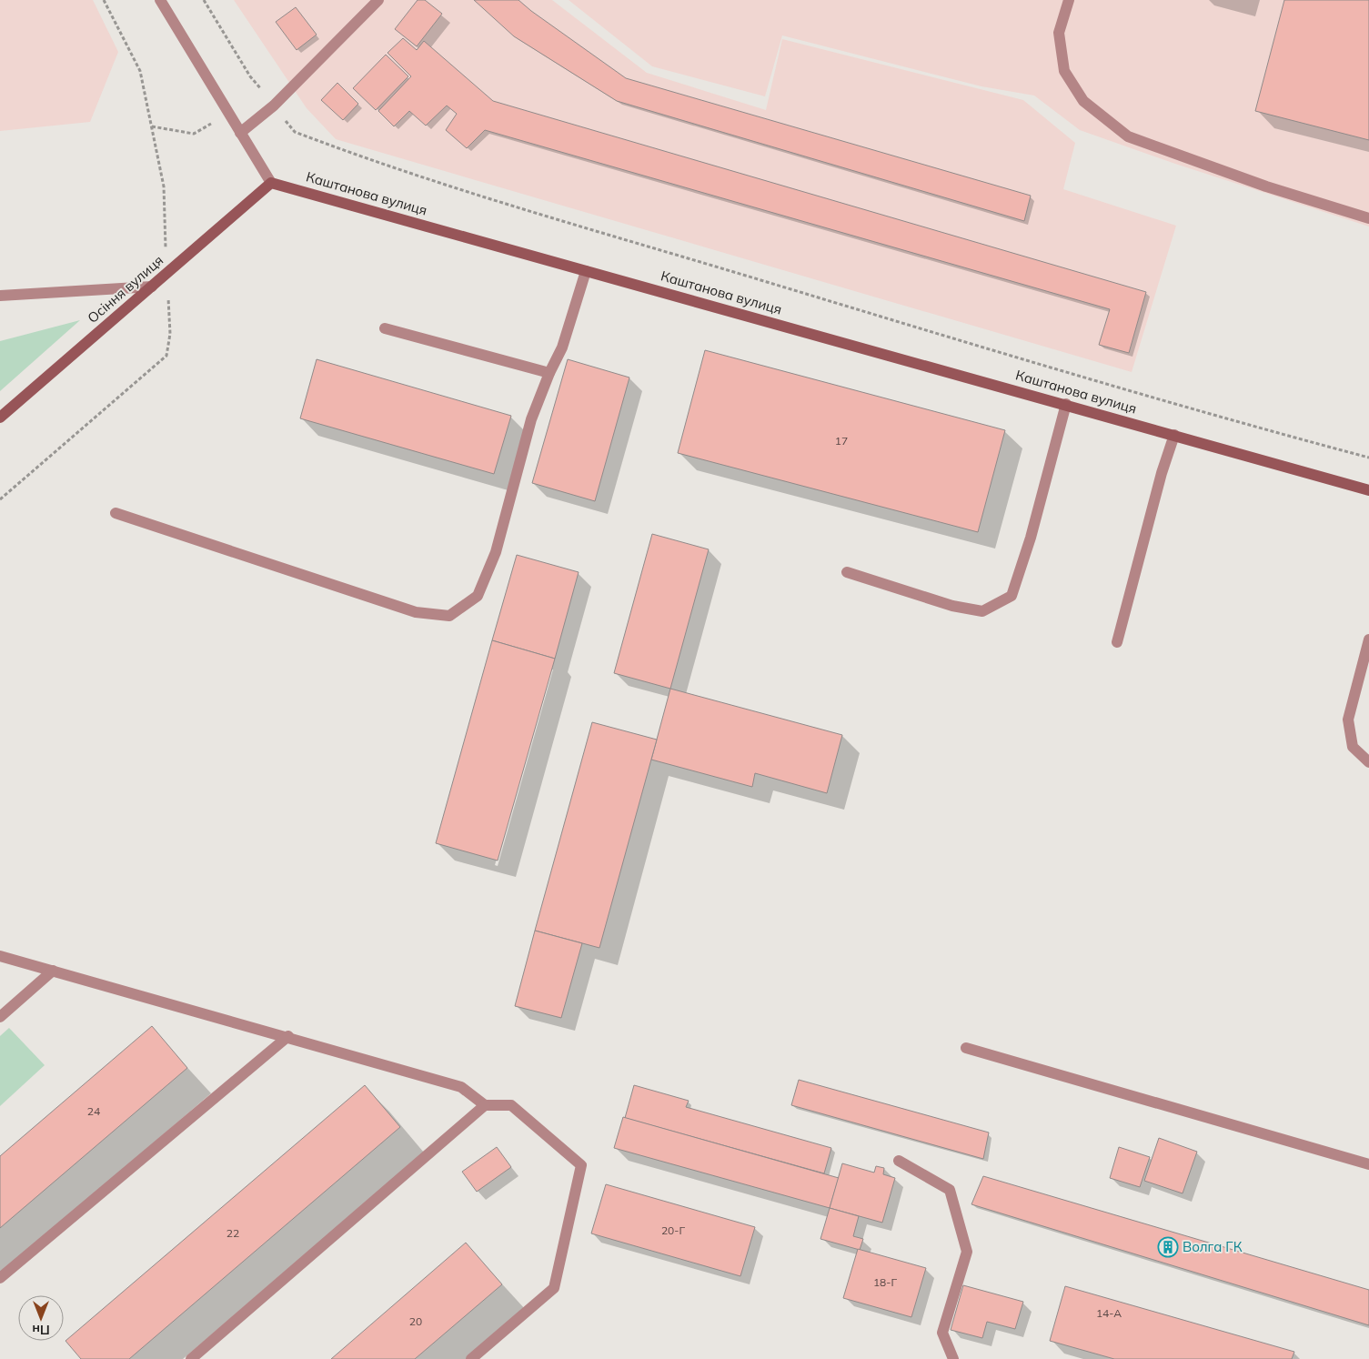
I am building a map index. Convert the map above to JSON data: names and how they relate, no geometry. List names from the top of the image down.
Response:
{
  "streets": {
    "street": ["Каштанова вулиця", "Осіння вулиця"]
  },
  "crossings": [
    ["Каштанова вулиця", "Осіння вулиця"]
  ],
  "places": {
    "building": ["Волга ГК"]
  },
  "house_numbers": [
    "17",
    "24",
    "20-Г",
    "22",
    "18-Г",
    "14-А",
    "20"
  ],
  "north": "bottom"
}
